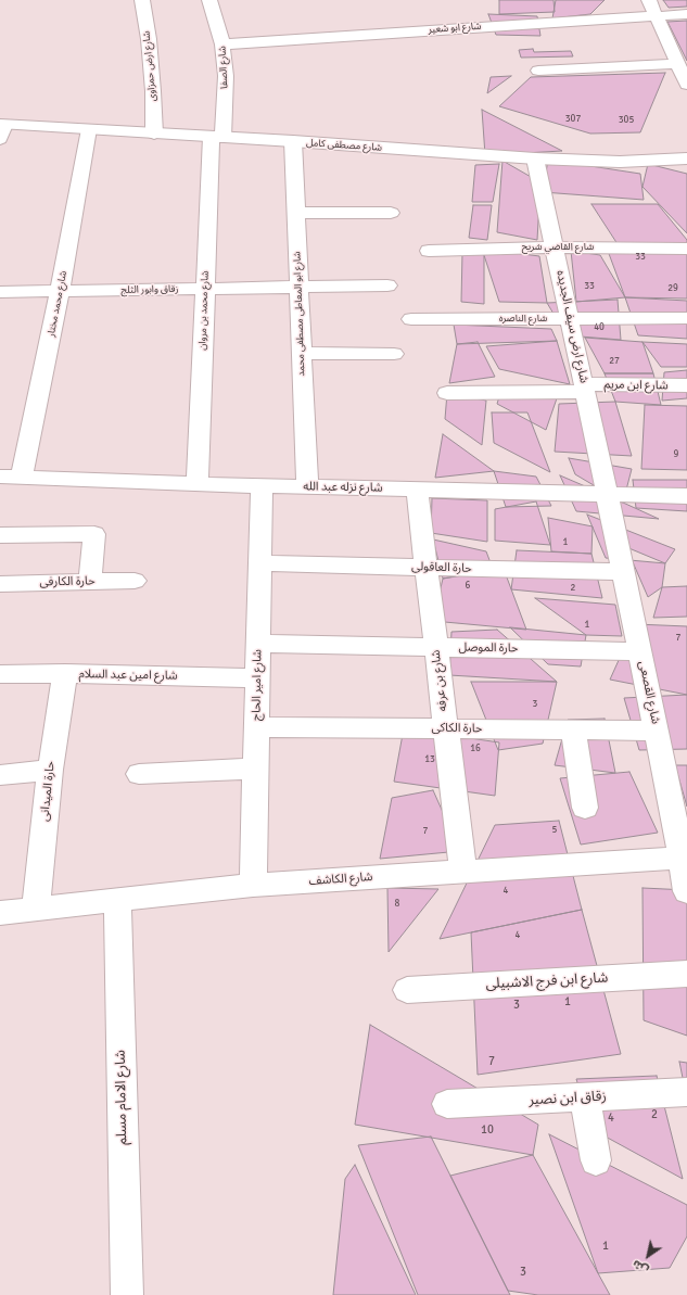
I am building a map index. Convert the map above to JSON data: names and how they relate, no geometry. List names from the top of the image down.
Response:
{
  "streets": {
    "street": [
      "شارع ابو شعير",
      "شارع ارض حمزاوى",
      "شارع الصفا",
      "شارع مصطفى كامل",
      "شارع القاضي شريح",
      "زقاق وابور الثلج",
      "شارع محمد مختار",
      "شارع محمد بن مروان",
      "شارع ابو المعاطى مصطفى محمد",
      "شارع الناصره",
      "شارع ارض سيف الجديده",
      "شارع ابن مريم",
      "شارع نزله عبد الله",
      "حارة العاقولى",
      "حارة الكارفى",
      "حارة الموصل",
      "شارع امين عبد السلام",
      "شارع بن عرفه",
      "شارع امير الحاج",
      "شارع القصعى",
      "حارة الكاكى",
      "حارة الميدانى",
      "شارع الكاشف",
      "شارع ابن فرج الاشبيلى",
      "شارع الامام مسلم",
      "زقاق ابن نصير"
    ]
  },
  "crossings": [
    ["شارع ابو شعير", "شارع الصفا"],
    ["شارع ارض حمزاوى", "شارع مصطفى كامل"],
    ["شارع الصفا", "شارع مصطفى كامل"],
    ["شارع الصفا", "شارع محمد بن مروان"],
    ["شارع مصطفى كامل", "شارع محمد مختار"],
    ["شارع مصطفى كامل", "شارع محمد بن مروان"],
    ["شارع مصطفى كامل", "شارع ابو المعاطى مصطفى محمد"],
    ["شارع مصطفى كامل", "شارع ارض سيف الجديده"],
    ["شارع القاضي شريح", "شارع ارض سيف الجديده"],
    ["زقاق وابور الثلج", "شارع محمد مختار"],
    ["زقاق وابور الثلج", "شارع محمد بن مروان"],
    ["زقاق وابور الثلج", "شارع ابو المعاطى مصطفى محمد"],
    ["شارع محمد مختار", "شارع نزله عبد الله"],
    ["شارع محمد بن مروان", "شارع نزله عبد الله"],
    ["شارع ابو المعاطى مصطفى محمد", "شارع نزله عبد الله"],
    ["شارع الناصره", "شارع ارض سيف الجديده"],
    ["شارع ارض سيف الجديده", "شارع ابن مريم"],
    ["شارع ارض سيف الجديده", "شارع نزله عبد الله"],
    ["شارع ارض سيف الجديده", "شارع القصعى"],
    ["شارع نزله عبد الله", "شارع بن عرفه"],
    ["شارع نزله عبد الله", "شارع امير الحاج"],
    ["شارع نزله عبد الله", "شارع القصعى"],
    ["حارة العاقولى", "شارع بن عرفه"],
    ["حارة العاقولى", "شارع امير الحاج"],
    ["حارة العاقولى", "شارع القصعى"],
    ["حارة الموصل", "شارع بن عرفه"],
    ["حارة الموصل", "شارع امير الحاج"],
    ["حارة الموصل", "شارع القصعى"],
    ["شارع امين عبد السلام", "شارع امير الحاج"],
    ["شارع امين عبد السلام", "حارة الميدانى"],
    ["شارع بن عرفه", "حارة الكاكى"],
    ["شارع بن عرفه", "شارع الكاشف"],
    ["شارع امير الحاج", "حارة الكاكى"],
    ["شارع امير الحاج", "شارع الكاشف"],
    ["شارع القصعى", "حارة الكاكى"],
    ["شارع القصعى", "شارع الكاشف"],
    ["حارة الميدانى", "شارع الكاشف"],
    ["شارع الكاشف", "شارع الامام مسلم"]
  ],
  "house_numbers": [
    "307",
    "305",
    "33",
    "33",
    "29",
    "40",
    "27",
    "9",
    "1",
    "6",
    "2",
    "1",
    "7",
    "3",
    "16",
    "13",
    "5",
    "7",
    "4",
    "8",
    "4",
    "1",
    "3",
    "7",
    "2",
    "4",
    "10",
    "1",
    "3"
  ],
  "north": "bottom left"
}
